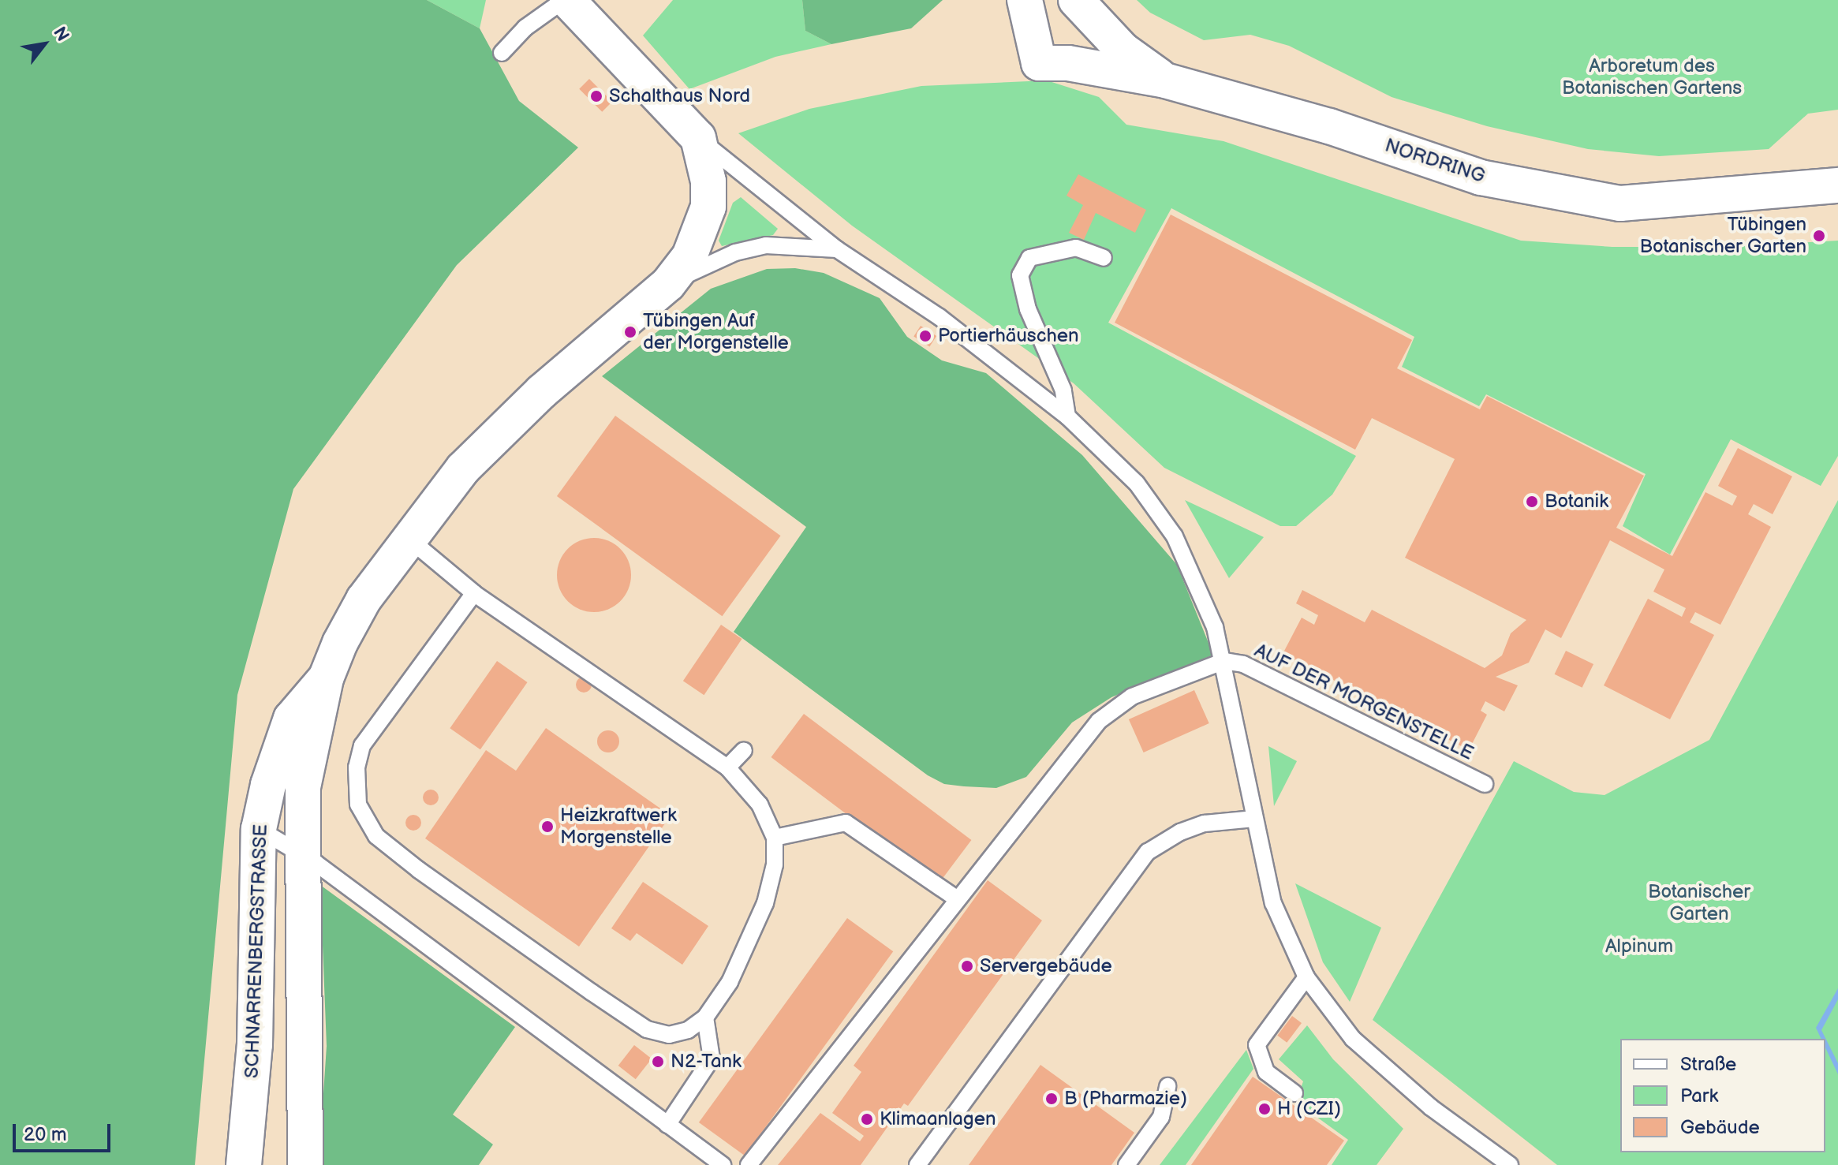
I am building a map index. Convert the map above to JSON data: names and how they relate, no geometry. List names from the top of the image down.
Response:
{
  "streets": {
    "street": ["NORDRING", "SCHNARRENBERGSTRASSE"],
    "lane": ["AUF DER MORGENSTELLE"]
  },
  "crossings": [
    ["AUF DER MORGENSTELLE", "SCHNARRENBERGSTRASSE"]
  ],
  "parks": ["Arboretum des Botanischen Gartens", "Botanischer Garten", "Alpinum"],
  "places": [
    "Schalthaus Nord",
    "Tübingen Botanischer Garten",
    "Tübingen Auf der Morgenstelle",
    "Portierhäuschen",
    "Botanik",
    "Heizkraftwerk Morgenstelle",
    "Servergebäude",
    "N2-Tank",
    "B (Pharmazie)",
    "H (CZI)",
    "Klimaanlagen"
  ],
  "legend": ["Straße", "Park", "Gebäude"],
  "scale_bar": "20 m",
  "north": "top right"
}
